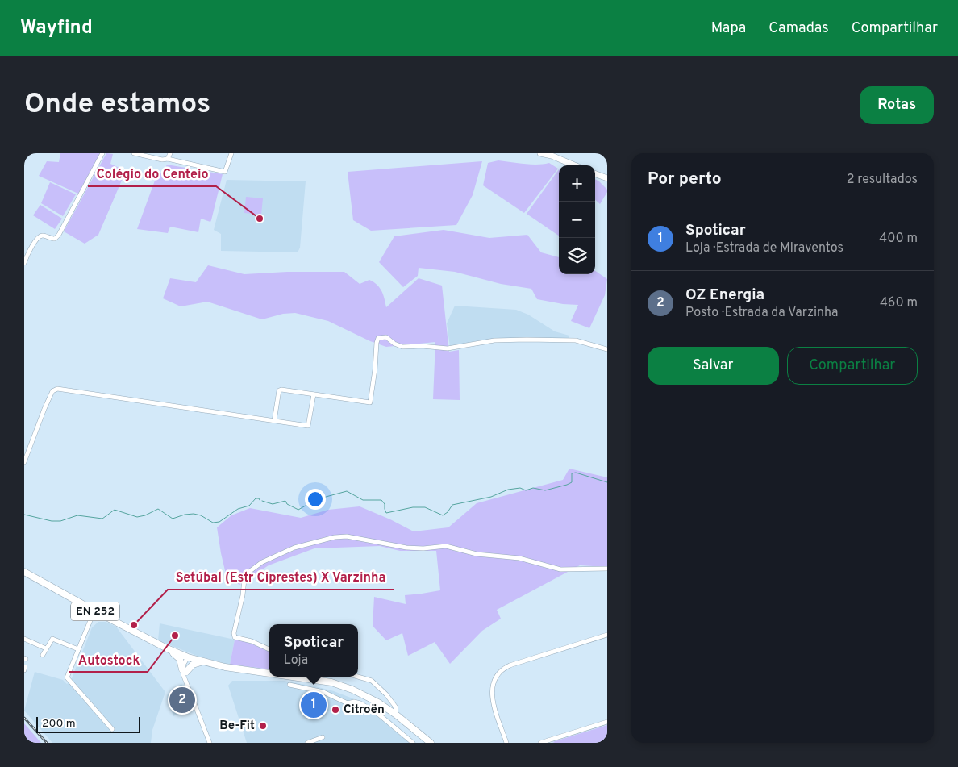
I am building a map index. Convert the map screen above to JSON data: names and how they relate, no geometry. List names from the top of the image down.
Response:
{
  "streets": {
    "main road": ["EN 252"]
  },
  "places": [
    "Colégio do Centeio",
    "Setúbal (Estr Ciprestes) X Varzinha",
    "Autostock",
    "Citroën",
    "Be-Fit"
  ],
  "scale_bar": "200 m",
  "page": {
    "header": "Wayfind",
    "nav": ["Mapa", "Camadas", "Compartilhar"],
    "buttons": [
      "Rotas",
      ["Salvar", "Compartilhar"]
    ],
    "title": "Onde estamos",
    "heading": ["Por perto", "2 resultados"],
    "map_buttons": ["+", "−"],
    "list": [
      {
        "mark": "1",
        "name": "Spoticar",
        "note": "Loja · Estrada de Miraventos",
        "value": "400 m"
      },
      {
        "mark": "2",
        "name": "OZ Energia",
        "note": "Posto · Estrada da Varzinha",
        "value": "460 m"
      }
    ],
    "popup": ["Spoticar", "Loja"],
    "pins": ["2", "1"],
    "scale": "200 m"
  }
}
